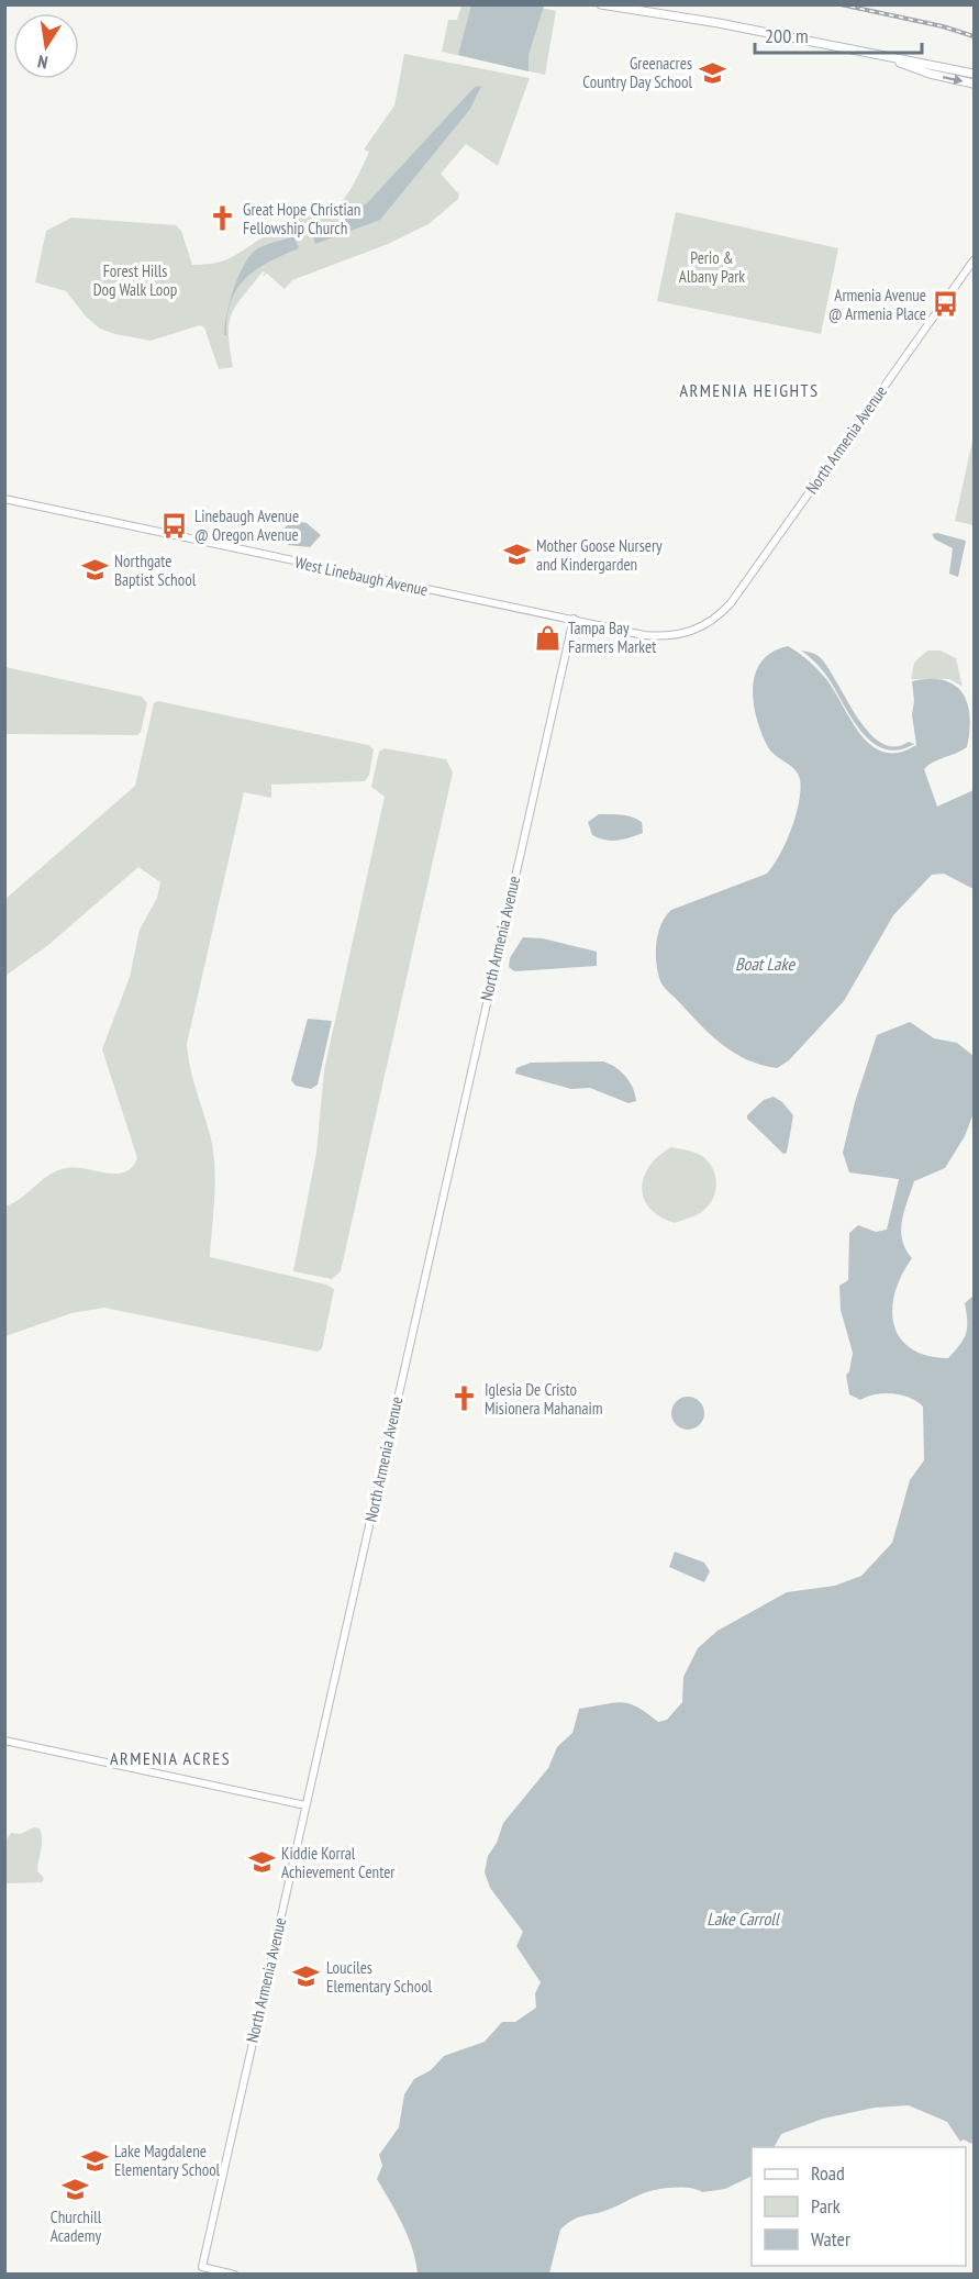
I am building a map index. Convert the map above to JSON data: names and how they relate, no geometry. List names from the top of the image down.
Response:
{
  "streets": {
    "main road": ["North Armenia Avenue", "West Linebaugh Avenue"]
  },
  "crossings": [
    ["North Armenia Avenue", "West Linebaugh Avenue"]
  ],
  "districts": ["ARMENIA HEIGHTS", "ARMENIA ACRES"],
  "water": ["Boat Lake", "Lake Carroll"],
  "parks": ["Perio & Albany Park", "Forest Hills Dog Walk Loop"],
  "places": {
    "school or university": [
      "Greenacres Country Day School",
      "Mother Goose Nursery and Kindergarden",
      "Northgate Baptist School",
      "Kiddie Korral Achievement Center",
      "Louciles Elementary School",
      "Lake Magdalene Elementary School",
      "Churchill Academy"
    ],
    "church": ["Great Hope Christian Fellowship Church", "Iglesia De Cristo Misionera Mahanaim"],
    "bus stop": ["Armenia Avenue @ Armenia Place", "Linebaugh Avenue @ Oregon Avenue"],
    "shop": ["Tampa Bay Farmers Market"]
  },
  "legend": ["Road", "Park", "Water"],
  "scale_bar": "200 m",
  "north": "bottom"
}
